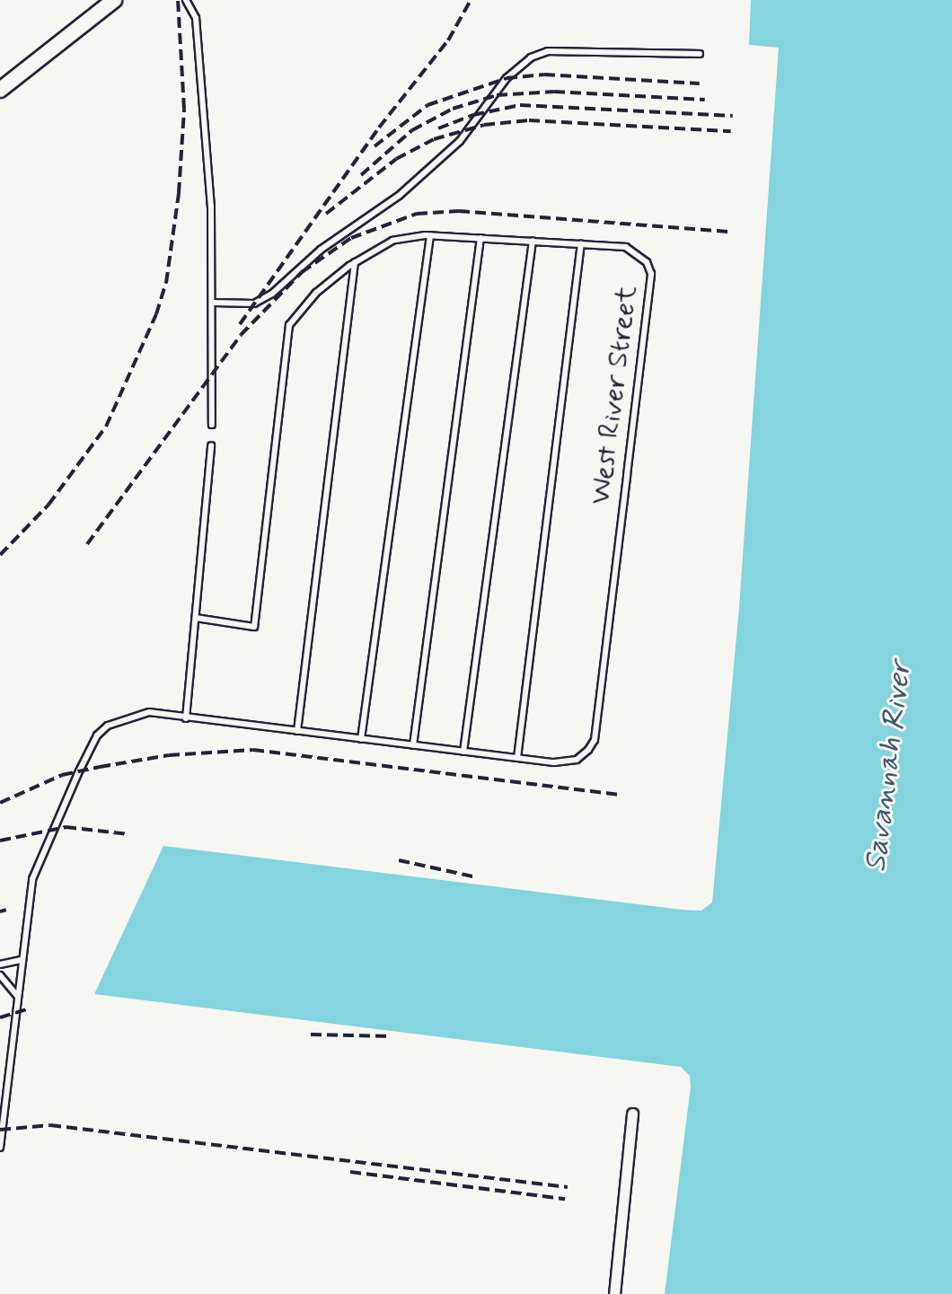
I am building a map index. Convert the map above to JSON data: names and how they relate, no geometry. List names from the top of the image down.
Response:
{
  "streets": {
    "lane": ["West River Street"]
  },
  "water": ["Savannah River"]
}
